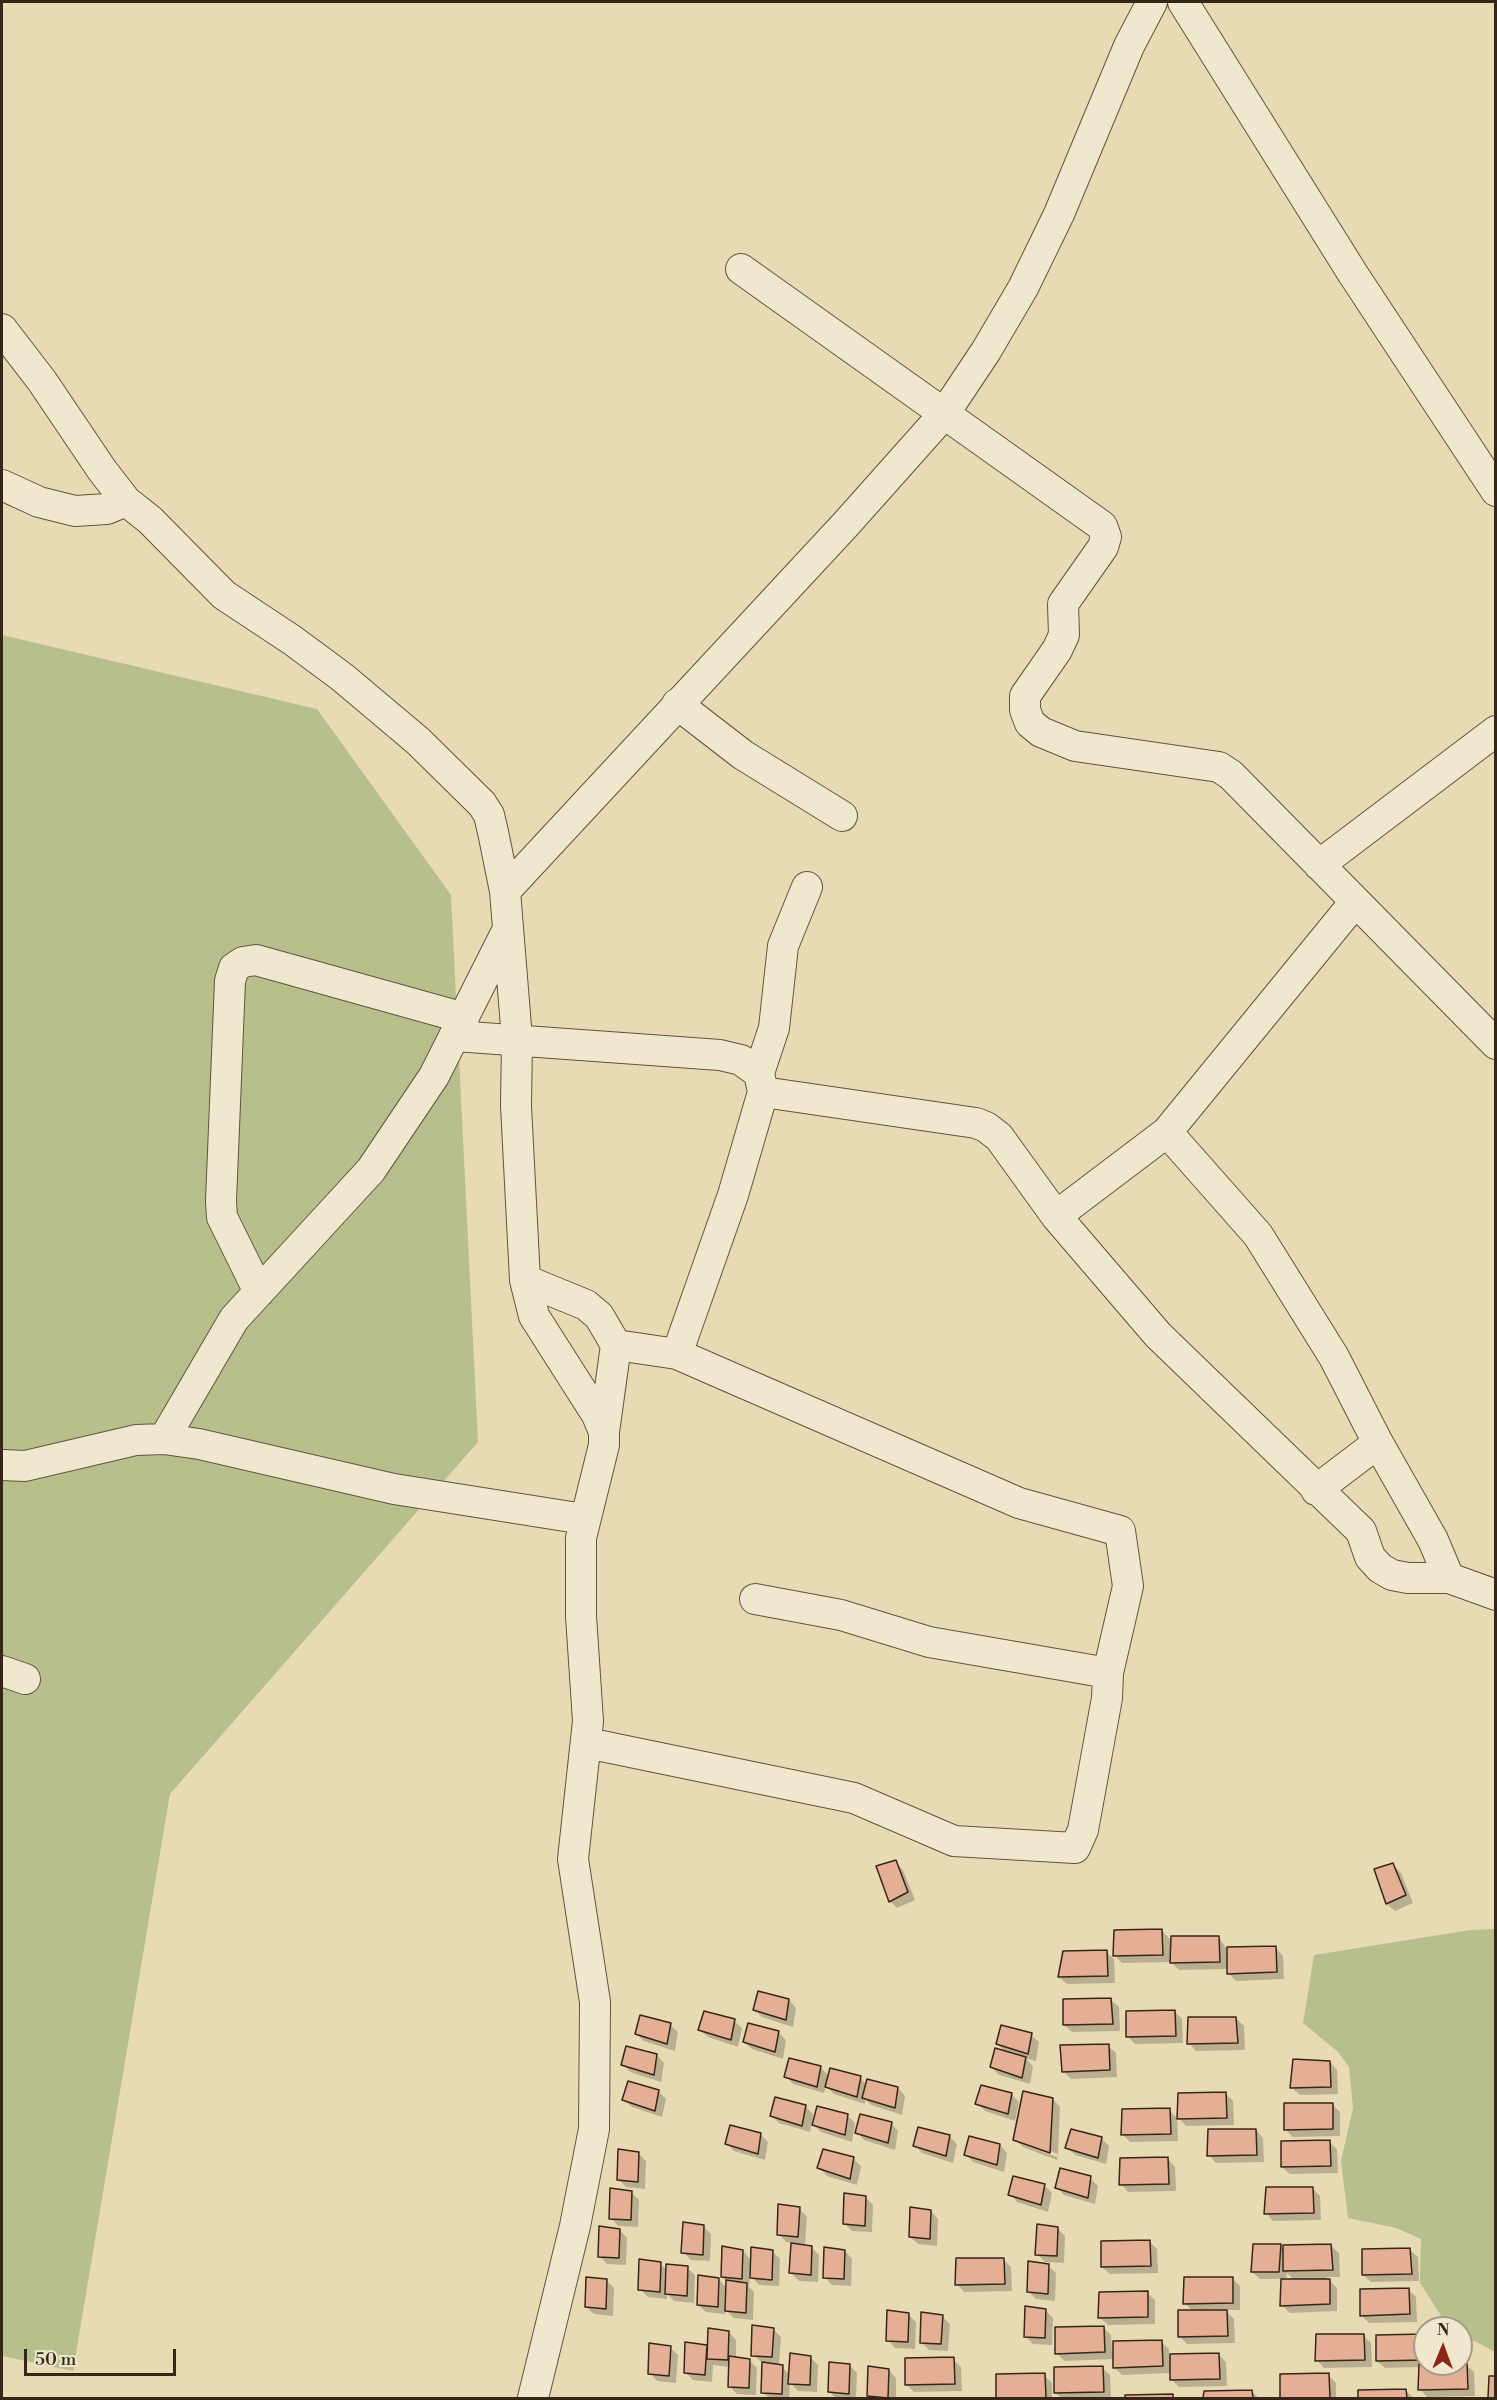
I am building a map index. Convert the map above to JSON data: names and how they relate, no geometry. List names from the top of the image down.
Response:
{
  "scale_bar": "50 m",
  "north": "top"
}
